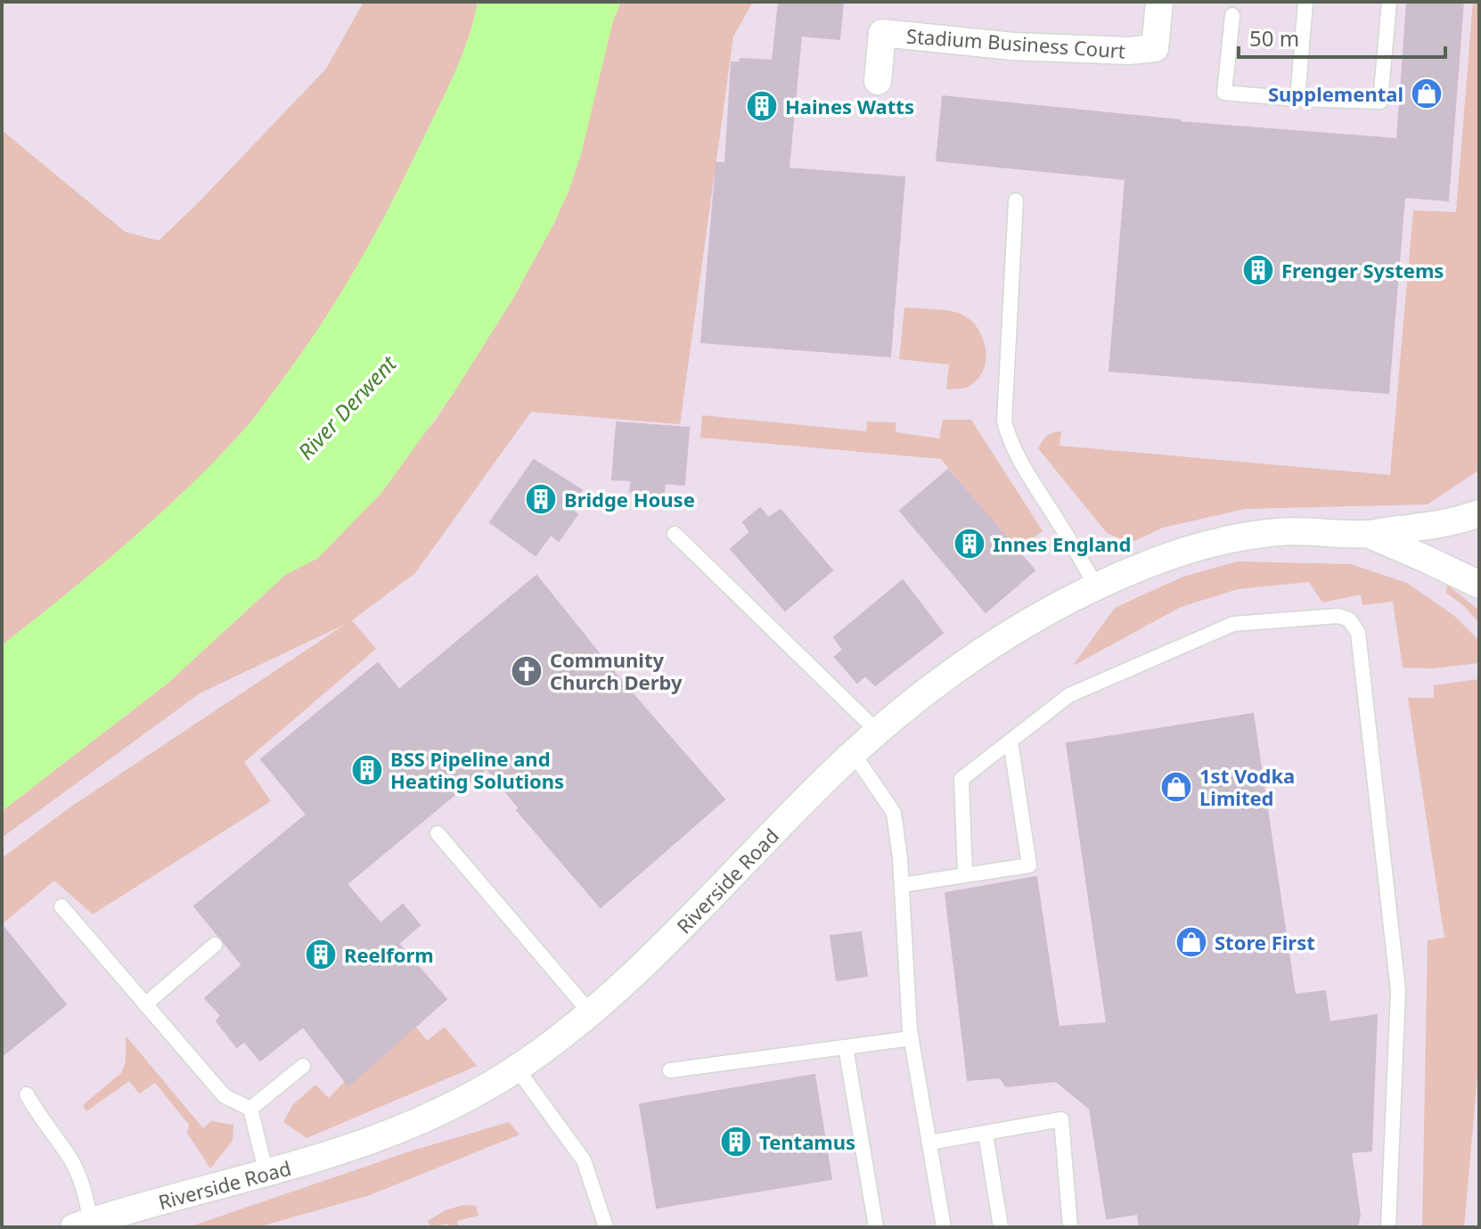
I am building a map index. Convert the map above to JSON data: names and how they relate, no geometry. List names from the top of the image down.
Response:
{
  "streets": {
    "street": ["Stadium Business Court", "Riverside Road"]
  },
  "water": ["River Derwent"],
  "places": {
    "shop": ["Supplemental", "1st Vodka Limited", "Store First"],
    "building": [
      "Haines Watts",
      "Frenger Systems",
      "Bridge House",
      "Innes England",
      "BSS Pipeline and Heating Solutions",
      "Reelform",
      "Tentamus"
    ],
    "church": ["Community Church Derby"]
  },
  "scale_bar": "50 m"
}
